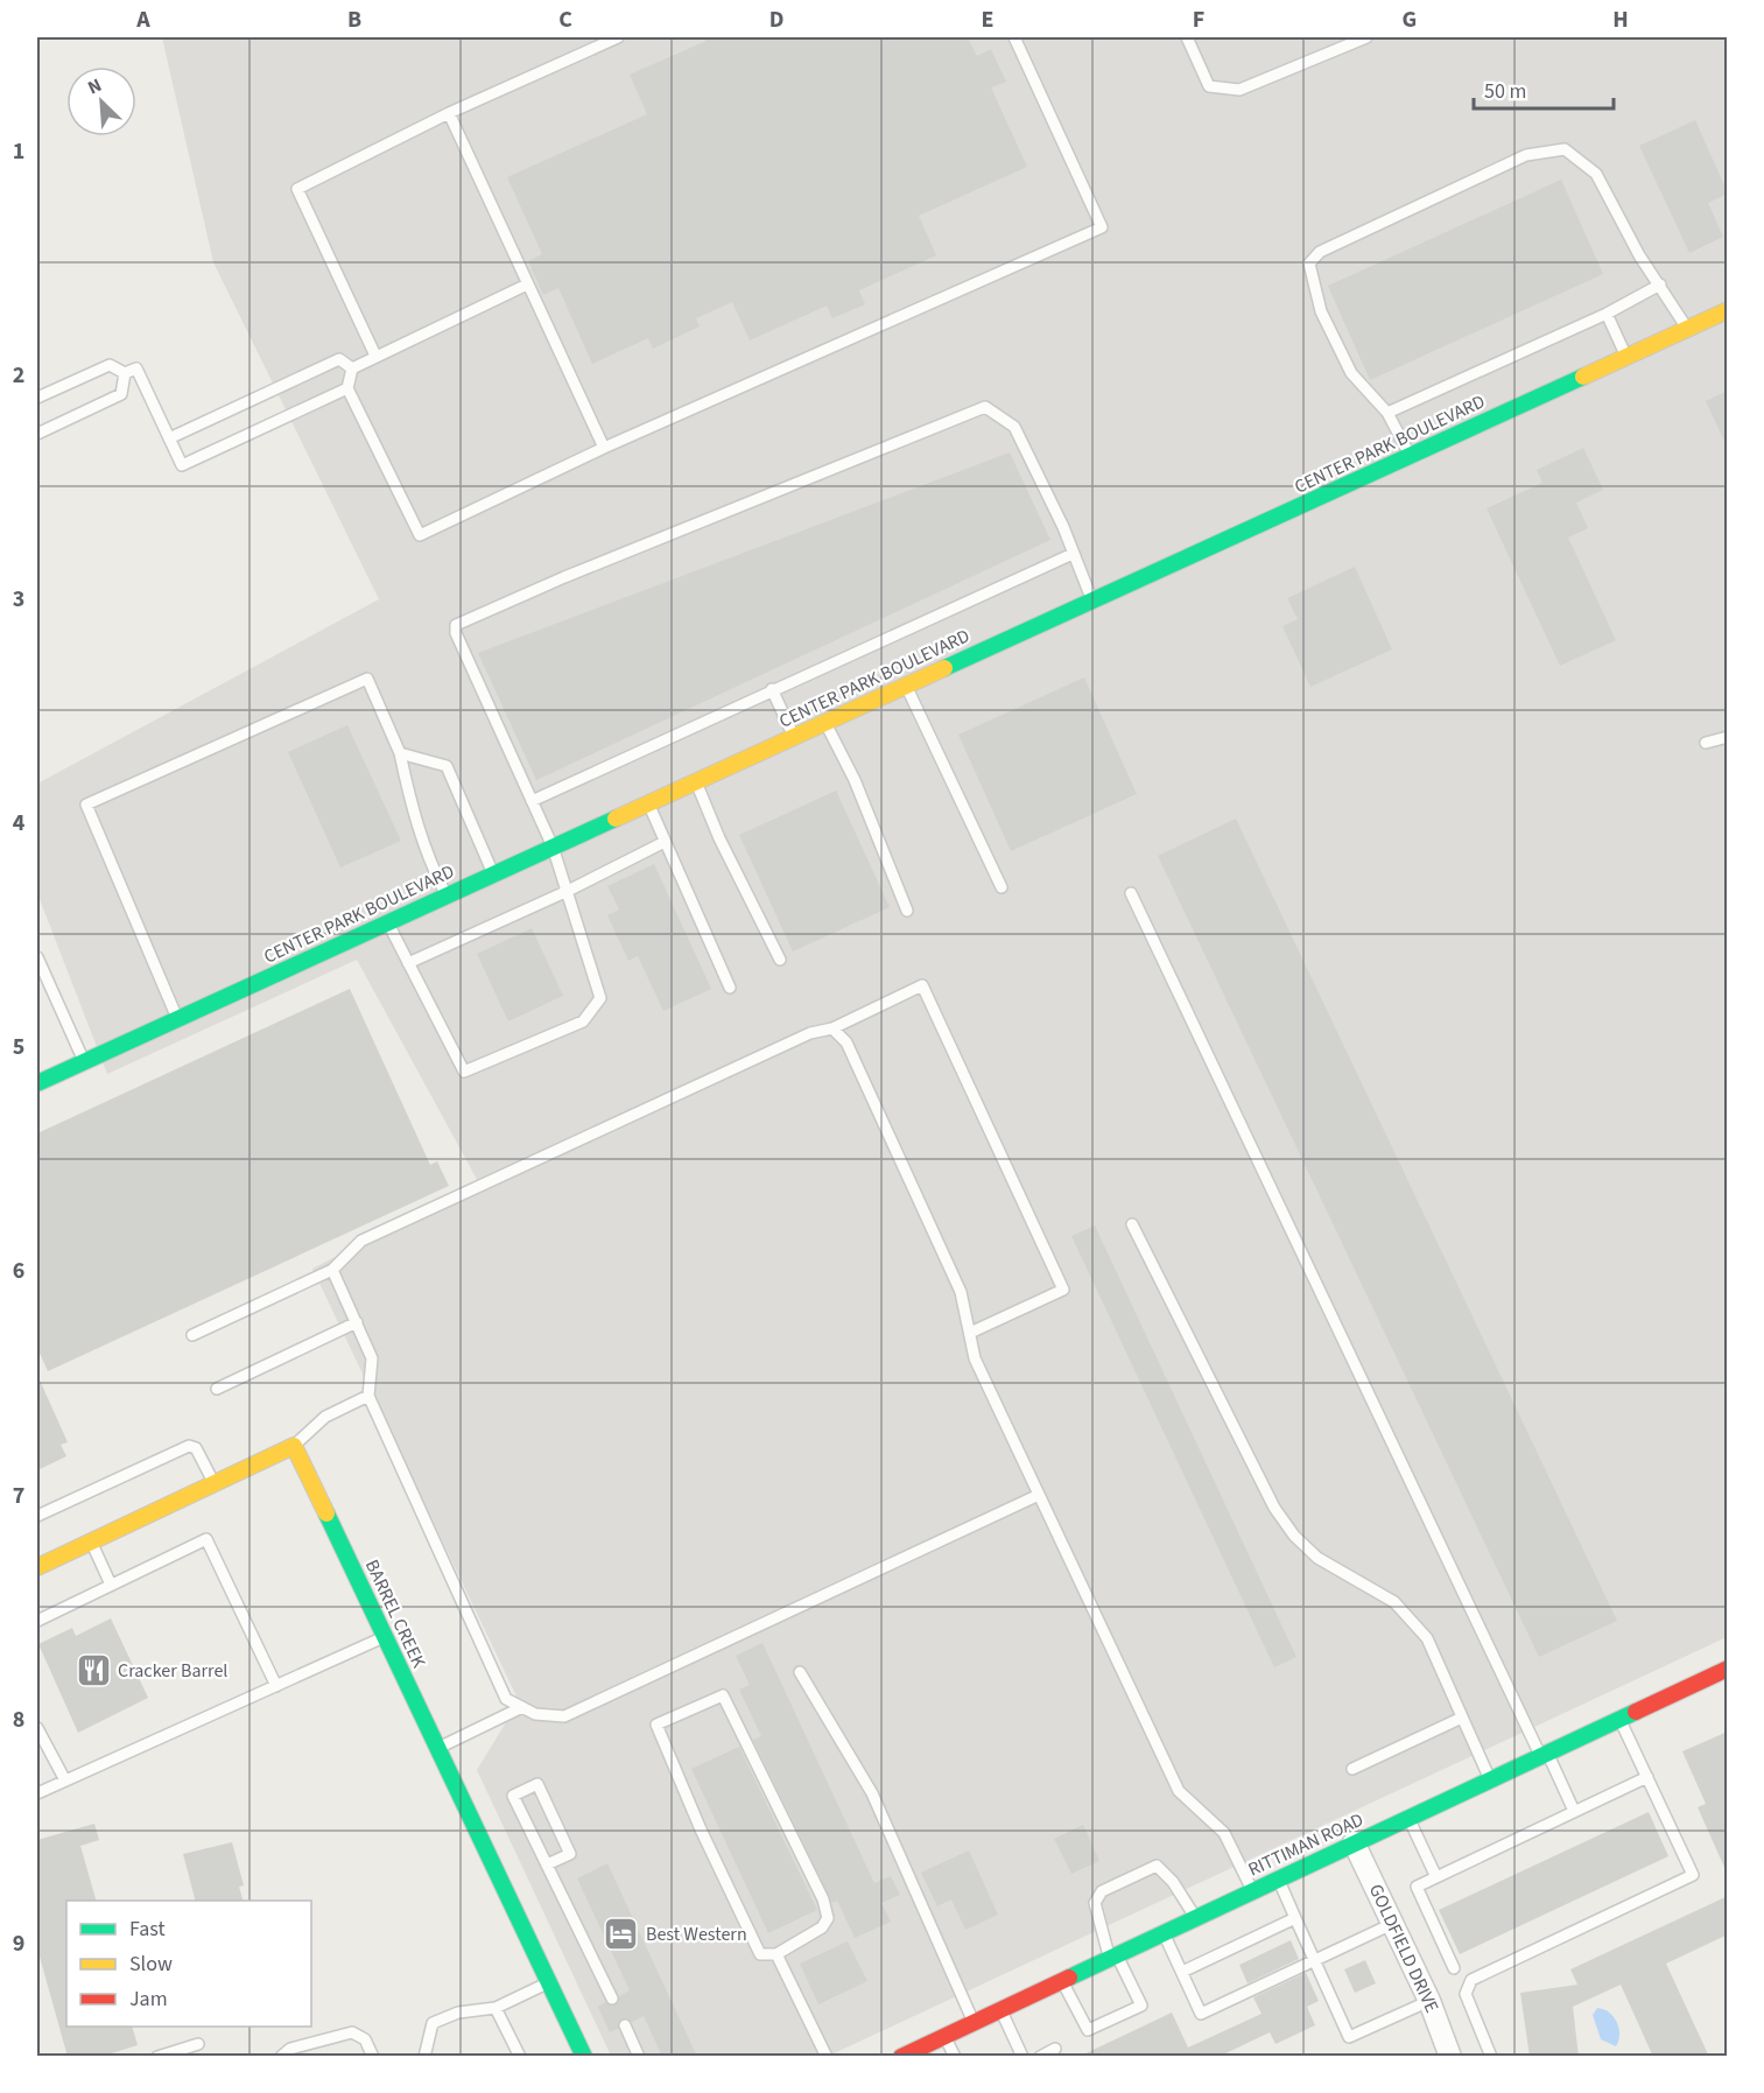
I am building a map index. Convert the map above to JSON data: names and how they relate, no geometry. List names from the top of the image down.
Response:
{
  "streets": {
    "street": [
      "CENTER PARK BOULEVARD",
      "BARREL CREEK",
      "RITTIMAN ROAD",
      "GOLDFIELD DRIVE"
    ]
  },
  "crossings": [
    ["RITTIMAN ROAD", "GOLDFIELD DRIVE"]
  ],
  "places": {
    "restaurant": ["Cracker Barrel"],
    "hotel": ["Best Western"]
  },
  "legend": ["Fast", "Slow", "Jam"],
  "scale_bar": "50 m",
  "north": "top left",
  "grid": {
    "columns": [
      "A",
      "B",
      "C",
      "D",
      "E",
      "F",
      "G",
      "H"
    ],
    "rows": [
      "1",
      "2",
      "3",
      "4",
      "5",
      "6",
      "7",
      "8",
      "9"
    ]
  }
}
